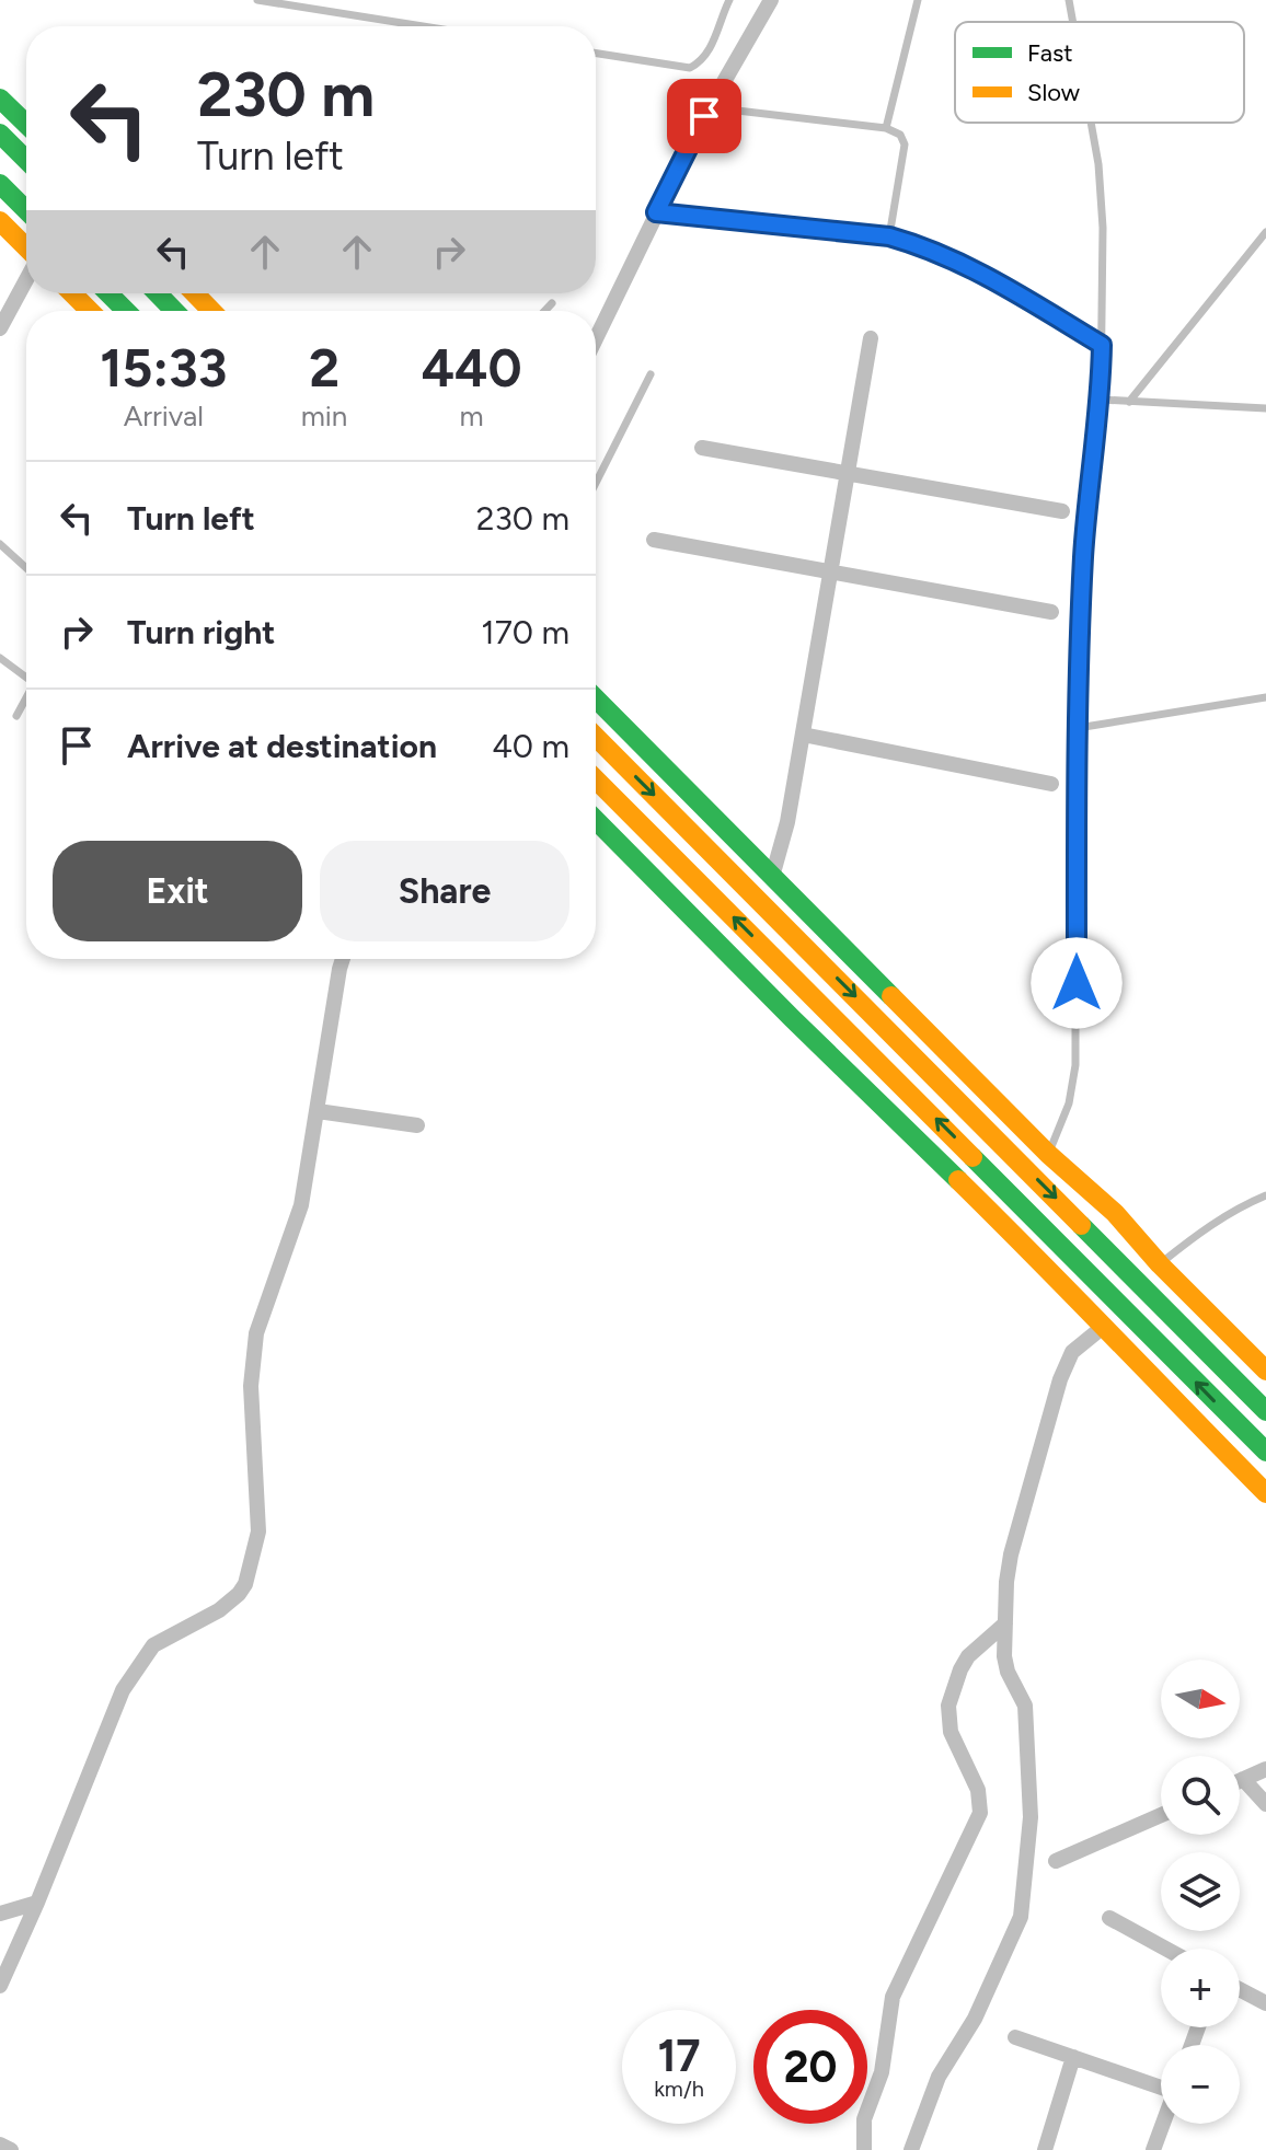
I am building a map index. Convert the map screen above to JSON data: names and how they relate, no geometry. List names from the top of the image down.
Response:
{
  "legend": ["Fast", "Slow"],
  "north": "right",
  "page": {
    "turn": ["230 m", "Turn left"],
    "eta": [
      "15:33",
      "Arrival",
      "2",
      "min",
      "440",
      "m"
    ],
    "list": [
      {
        "name": "Turn left",
        "value": "230 m"
      },
      {
        "name": "Turn right",
        "value": "170 m"
      },
      {
        "name": "Arrive at destination",
        "value": "40 m"
      }
    ],
    "buttons": ["Exit", "Share"],
    "map_buttons": ["+", "−"],
    "speed": "17 km/h",
    "limit": "20"
  }
}
